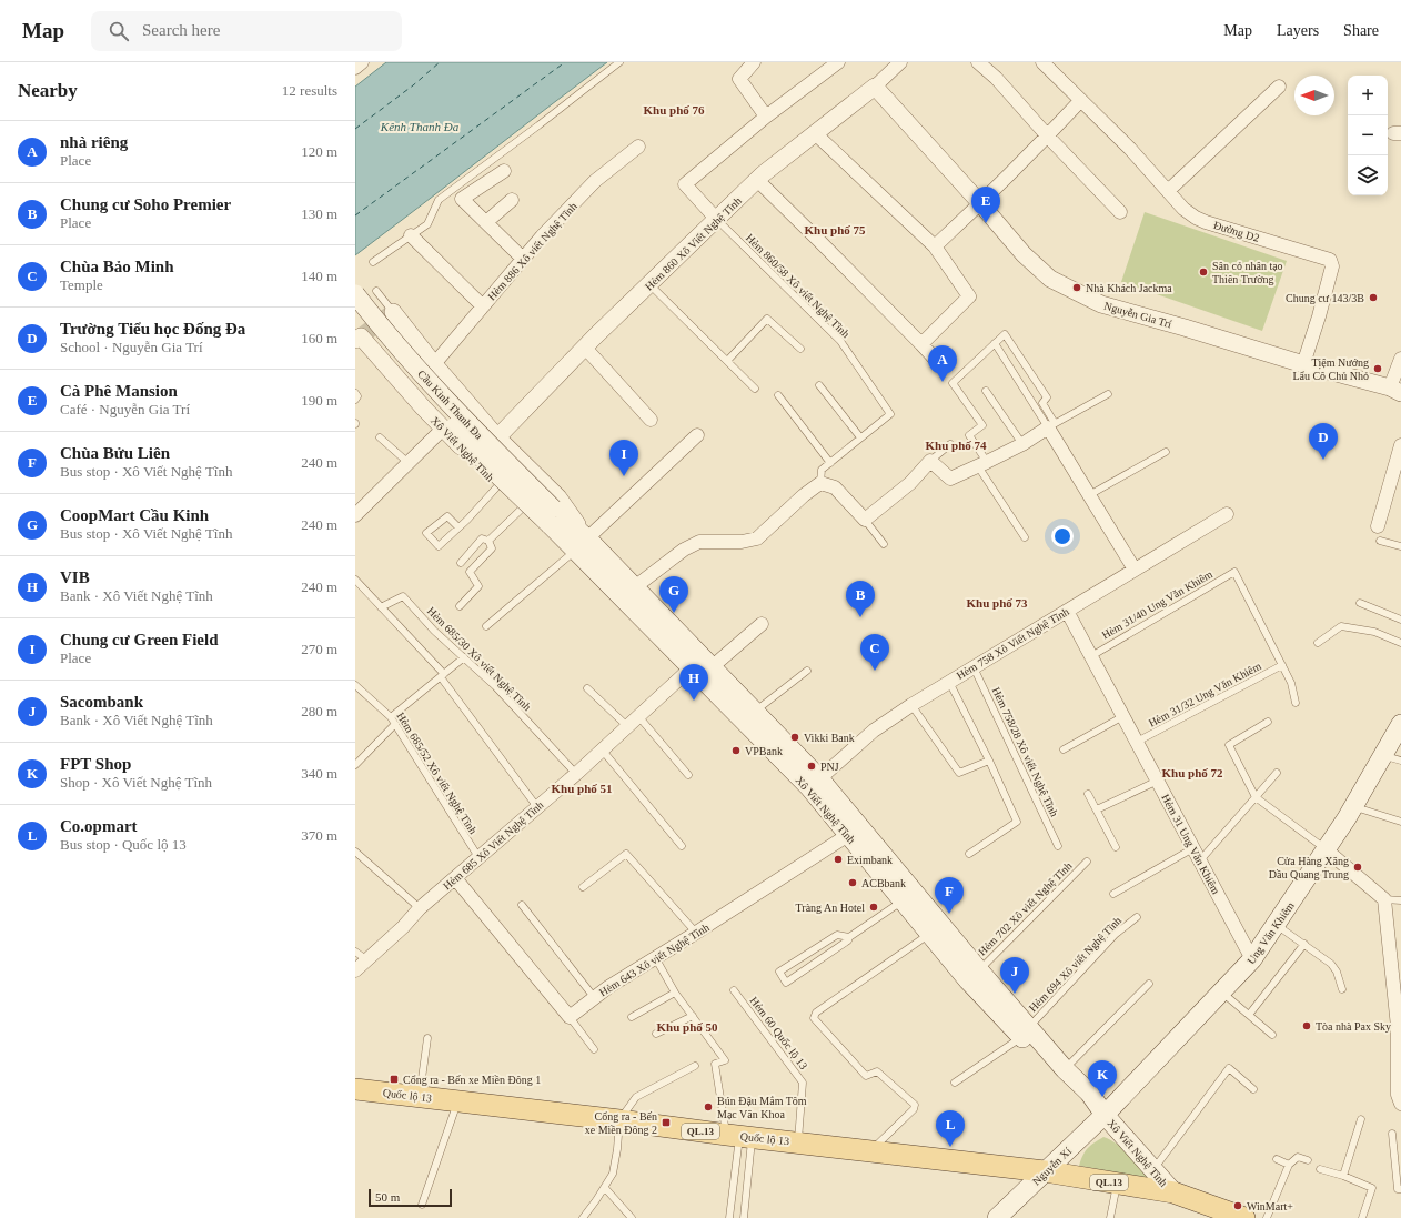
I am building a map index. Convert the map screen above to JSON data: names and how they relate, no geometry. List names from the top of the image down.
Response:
{
  "streets": {
    "main road": [
      "Cầu Kinh Thanh Đa",
      "Xô Viết Nghệ Tĩnh",
      "Ung Văn Khiêm",
      "Quốc lộ 13",
      "QL.13",
      "Nguyễn Xí"
    ],
    "street": [
      "Đường D2",
      "Hẻm 860 Xô Viết Nghệ Tĩnh",
      "Hẻm 886 Xô viết Nghệ Tĩnh",
      "Nguyễn Gia Trí",
      "Hẻm 758 Xô Viết Nghệ Tĩnh",
      "Hẻm 31 Ung Văn Khiêm",
      "Hẻm 685 Xô Viết Nghệ Tĩnh",
      "Hẻm 643 Xô viết Nghệ Tĩnh"
    ],
    "lane": [
      "Hẻm 860/58 Xô viết Nghệ Tĩnh",
      "Hẻm 31/40 Ung Văn Khiêm",
      "Hẻm 685/30 Xô viết Nghệ Tĩnh",
      "Hẻm 31/32 Ung Văn Khiêm",
      "Hẻm 758/28 Xô viết Nghệ Tĩnh",
      "Hẻm 685/52 Xô viết Nghệ Tĩnh",
      "Hẻm 702 Xô viết Nghệ Tĩnh",
      "Hẻm 694 Xô viết Nghệ Tĩnh",
      "Hẻm 60 Quốc lộ 13"
    ]
  },
  "crossings": [
    ["Đường D2", "Nguyễn Gia Trí"],
    ["Hẻm 860 Xô Viết Nghệ Tĩnh", "Hẻm 860/58 Xô viết Nghệ Tĩnh"],
    ["Hẻm 860 Xô Viết Nghệ Tĩnh", "Nguyễn Gia Trí"],
    ["Hẻm 860 Xô Viết Nghệ Tĩnh", "Xô Viết Nghệ Tĩnh"],
    ["Hẻm 886 Xô viết Nghệ Tĩnh", "Xô Viết Nghệ Tĩnh"],
    ["Cầu Kinh Thanh Đa", "Xô Viết Nghệ Tĩnh"],
    ["Xô Viết Nghệ Tĩnh", "Hẻm 758 Xô Viết Nghệ Tĩnh"],
    ["Xô Viết Nghệ Tĩnh", "Hẻm 685 Xô Viết Nghệ Tĩnh"],
    ["Xô Viết Nghệ Tĩnh", "Hẻm 702 Xô viết Nghệ Tĩnh"],
    ["Xô Viết Nghệ Tĩnh", "Ung Văn Khiêm"],
    ["Xô Viết Nghệ Tĩnh", "Hẻm 643 Xô viết Nghệ Tĩnh"],
    ["Xô Viết Nghệ Tĩnh", "Hẻm 694 Xô viết Nghệ Tĩnh"],
    ["Xô Viết Nghệ Tĩnh", "Quốc lộ 13"],
    ["Xô Viết Nghệ Tĩnh", "Nguyễn Xí"],
    ["Hẻm 31/40 Ung Văn Khiêm", "Hẻm 31/32 Ung Văn Khiêm"],
    ["Hẻm 31/40 Ung Văn Khiêm", "Hẻm 31 Ung Văn Khiêm"],
    ["Hẻm 758 Xô Viết Nghệ Tĩnh", "Hẻm 758/28 Xô viết Nghệ Tĩnh"],
    ["Hẻm 758 Xô Viết Nghệ Tĩnh", "Hẻm 31 Ung Văn Khiêm"],
    ["Hẻm 685/30 Xô viết Nghệ Tĩnh", "Hẻm 685 Xô Viết Nghệ Tĩnh"],
    ["Hẻm 31/32 Ung Văn Khiêm", "Hẻm 31 Ung Văn Khiêm"],
    ["Hẻm 685/52 Xô viết Nghệ Tĩnh", "Hẻm 685 Xô Viết Nghệ Tĩnh"],
    ["Hẻm 31 Ung Văn Khiêm", "Ung Văn Khiêm"],
    ["Ung Văn Khiêm", "Nguyễn Xí"],
    ["Hẻm 60 Quốc lộ 13", "Quốc lộ 13"],
    ["Quốc lộ 13", "Nguyễn Xí"]
  ],
  "districts": [
    "Khu phố 76",
    "Khu phố 75",
    "Khu phố 74",
    "Khu phố 73",
    "Khu phố 72",
    "Khu phố 51",
    "Khu phố 50"
  ],
  "water": ["Kênh Thanh Đa"],
  "places": {
    "other": [
      "Sân cỏ nhân tạo Thiên Trường",
      "Nhà Khách Jackma",
      "Chung cư 143/3B",
      "Tịệm Nướng Lẩu Cô Chủ Nhỏ",
      "Vikki Bank",
      "VPBank",
      "PNJ",
      "Eximbank",
      "Cửa Hàng Xăng Dầu Quang Trung",
      "ACBbank",
      "Tràng An Hotel",
      "Tòa nhà Pax Sky",
      "Bún Đậu Mắm Tôm Mạc Văn Khoa",
      "WinMart+"
    ],
    "transit": ["Cổng ra - Bến xe Miền Đông 1", "Cổng ra - Bến xe Miền Đông 2"]
  },
  "scale_bar": "50 m",
  "north": "left",
  "page": {
    "header": "Map",
    "search": "Search here",
    "nav": ["Map", "Layers", "Share"],
    "heading": ["Nearby", "12 results"],
    "map_buttons": ["+", "−"],
    "list": [
      {
        "mark": "A",
        "name": "nhà riêng",
        "note": "Place",
        "value": "120 m"
      },
      {
        "mark": "B",
        "name": "Chung cư Soho Premier",
        "note": "Place",
        "value": "130 m"
      },
      {
        "mark": "C",
        "name": "Chùa Bảo Minh",
        "note": "Temple",
        "value": "140 m"
      },
      {
        "mark": "D",
        "name": "Trường Tiểu học Đống Đa",
        "note": "School · Nguyễn Gia Trí",
        "value": "160 m"
      },
      {
        "mark": "E",
        "name": "Cà Phê Mansion",
        "note": "Café · Nguyễn Gia Trí",
        "value": "190 m"
      },
      {
        "mark": "F",
        "name": "Chùa Bửu Liên",
        "note": "Bus stop · Xô Viết Nghệ Tĩnh",
        "value": "240 m"
      },
      {
        "mark": "G",
        "name": "CoopMart Cầu Kinh",
        "note": "Bus stop · Xô Viết Nghệ Tĩnh",
        "value": "240 m"
      },
      {
        "mark": "H",
        "name": "VIB",
        "note": "Bank · Xô Viết Nghệ Tĩnh",
        "value": "240 m"
      },
      {
        "mark": "I",
        "name": "Chung cư Green Field",
        "note": "Place",
        "value": "270 m"
      },
      {
        "mark": "J",
        "name": "Sacombank",
        "note": "Bank · Xô Viết Nghệ Tĩnh",
        "value": "280 m"
      },
      {
        "mark": "K",
        "name": "FPT Shop",
        "note": "Shop · Xô Viết Nghệ Tĩnh",
        "value": "340 m"
      },
      {
        "mark": "L",
        "name": "Co.opmart",
        "note": "Bus stop · Quốc lộ 13",
        "value": "370 m"
      }
    ],
    "pins": [
      "E",
      "A",
      "D",
      "I",
      "G",
      "B",
      "C",
      "H",
      "F",
      "J",
      "K",
      "L"
    ],
    "scale": "50 m"
  }
}
